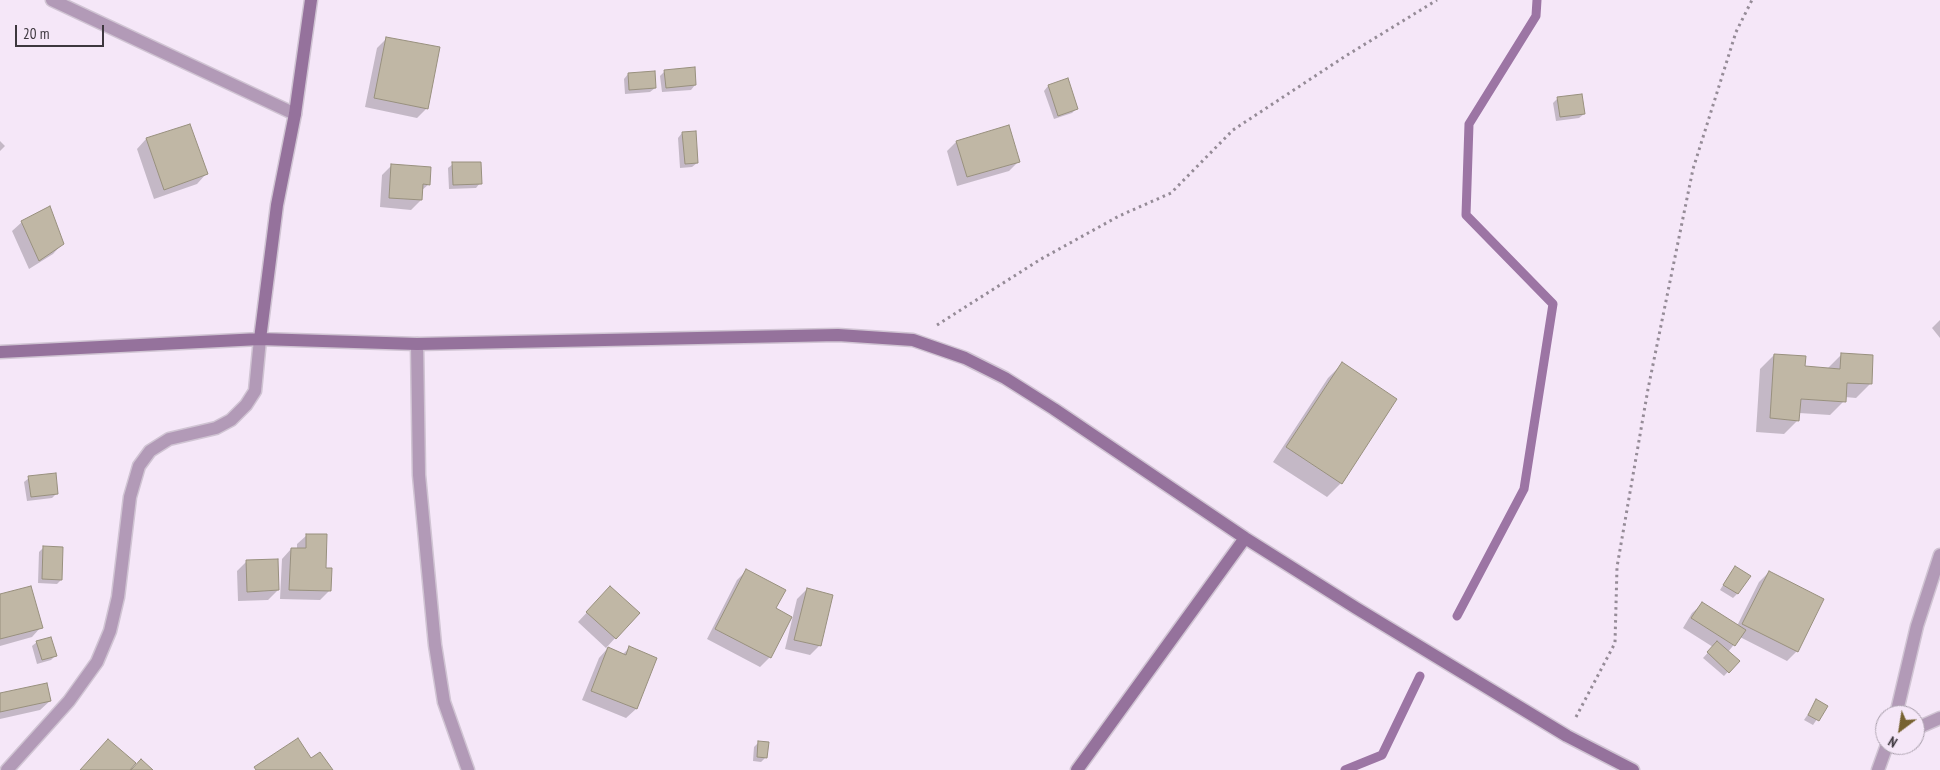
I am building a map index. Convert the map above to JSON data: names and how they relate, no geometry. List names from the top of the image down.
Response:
{
  "scale_bar": "20 m",
  "north": "bottom left"
}
